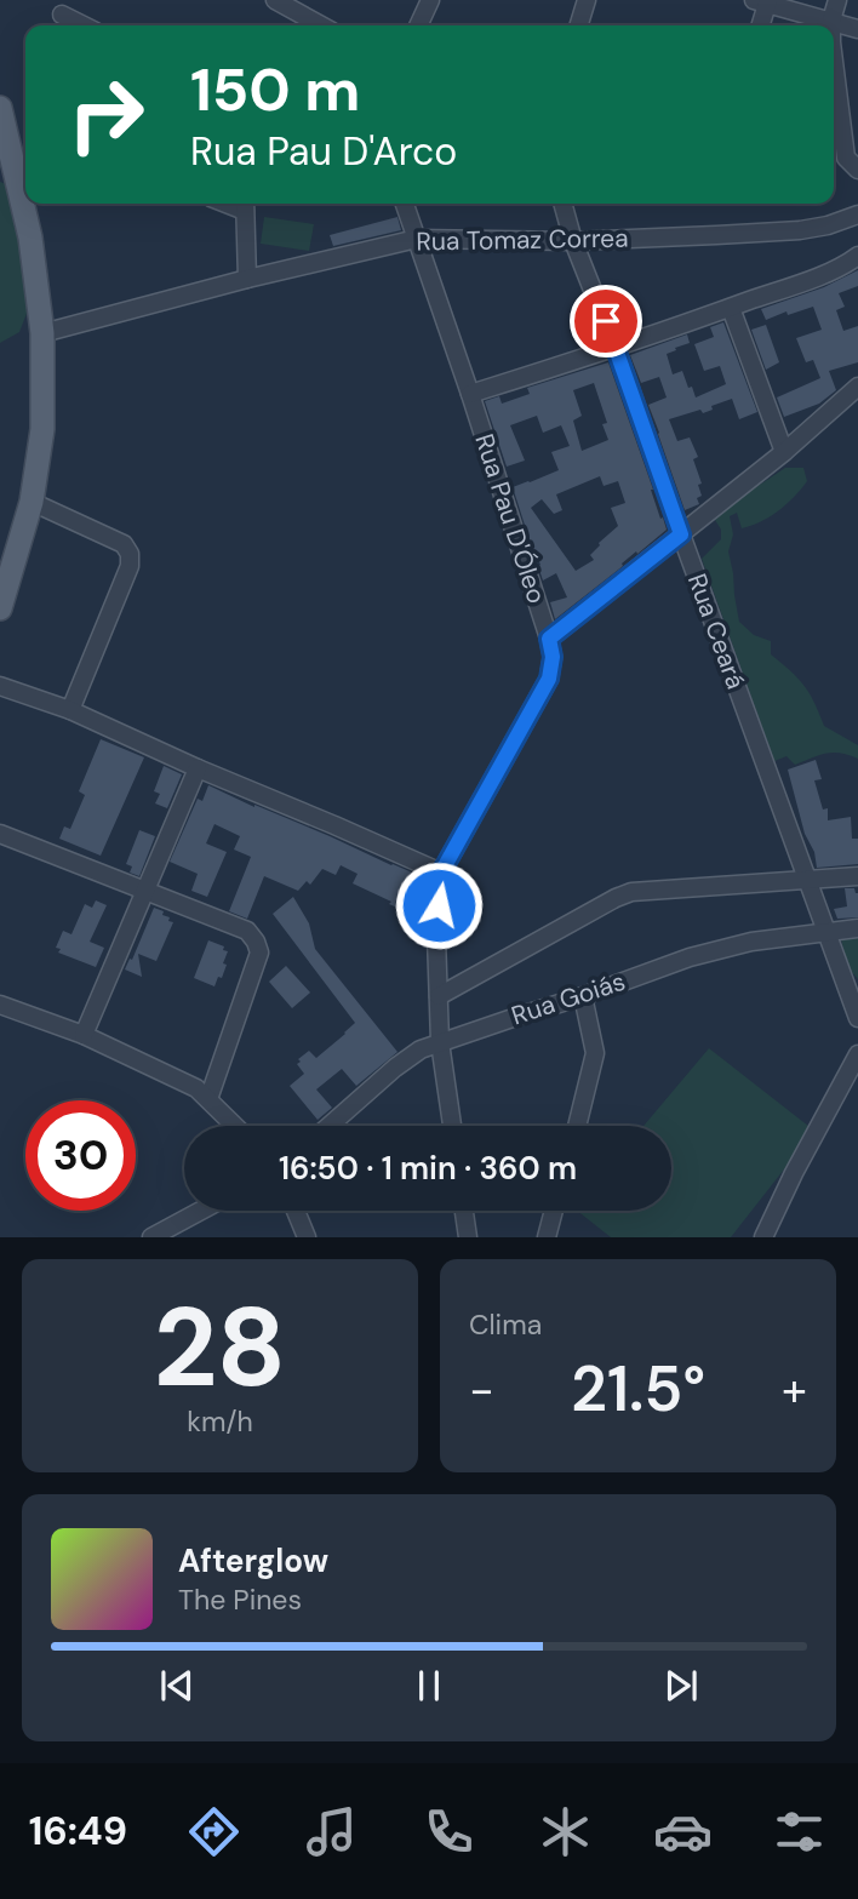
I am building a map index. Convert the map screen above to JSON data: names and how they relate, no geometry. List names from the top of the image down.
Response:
{
  "streets": {
    "street": [
      "Rua Tomaz Correa",
      "Rua Pau D'Óleo",
      "Rua Ceará",
      "Rua Goiás"
    ]
  },
  "crossings": [
    ["Rua Tomaz Correa", "Rua Pau D'Óleo"],
    ["Rua Tomaz Correa", "Rua Ceará"],
    ["Rua Ceará", "Rua Goiás"]
  ],
  "page": {
    "turn": ["150 m", "Rua Pau D'Arco"],
    "limit": "30",
    "trip": "16:50 · 1 min · 360 m",
    "tile": [
      ["28", "km/h"],
      "Clima"
    ],
    "heat": ["−", "21.5°", "+"],
    "song": ["Afterglow", "The Pines"],
    "tabs": "16:49"
  }
}
